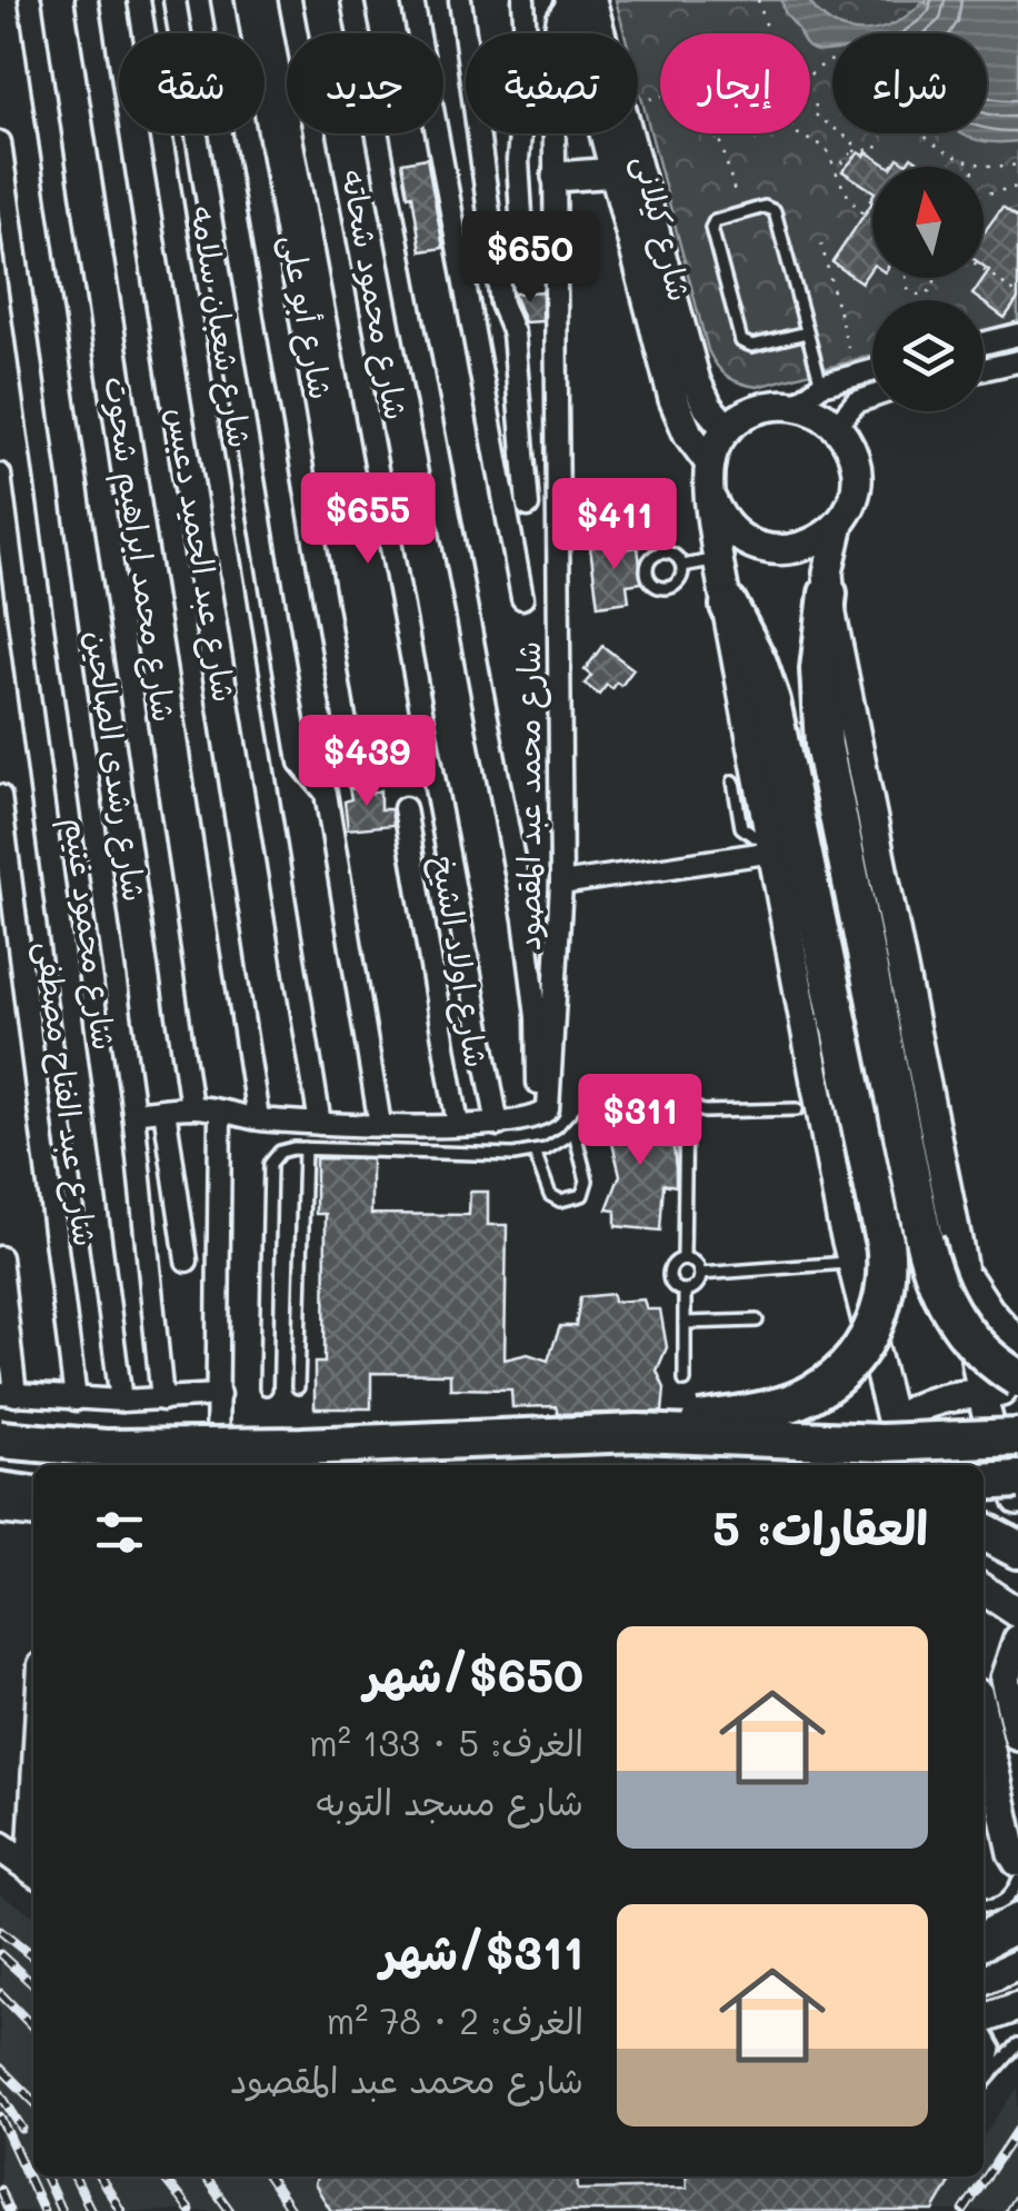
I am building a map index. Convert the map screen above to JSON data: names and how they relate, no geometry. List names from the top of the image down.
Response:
{
  "streets": {
    "street": [
      "شارع كيلانى",
      "شارع محمود شحاته",
      "شارع أبو على",
      "شارع شعبان سلامه",
      "شارع محمد ابراهيم شحوت",
      "شارع عبد الحميد دعبس",
      "شارع رشدى الصالحين",
      "شارع محمد عبد المقصود",
      "شارع محمود غنيم",
      "شارع اولاد الشيخ",
      "شارع عبد الفتاح مصطفى"
    ]
  },
  "crossings": [
    ["شارع كيلانى", "شارع محمد عبد المقصود"]
  ],
  "north": "top",
  "page": {
    "chip": [
      "شراء",
      "إيجار",
      "تصفية",
      "جديد",
      "شقة"
    ],
    "price": [
      "$650",
      "$655",
      "$411",
      "$439",
      "$311"
    ],
    "heading": "العقارات: 5",
    "list": [
      {
        "name": "$650/شهر",
        "note": "الغرف: 5 · 133 m² · شارع مسجد التوبه"
      },
      {
        "name": "$311/شهر",
        "note": "الغرف: 2 · 78 m² · شارع محمد عبد المقصود"
      }
    ]
  }
}
